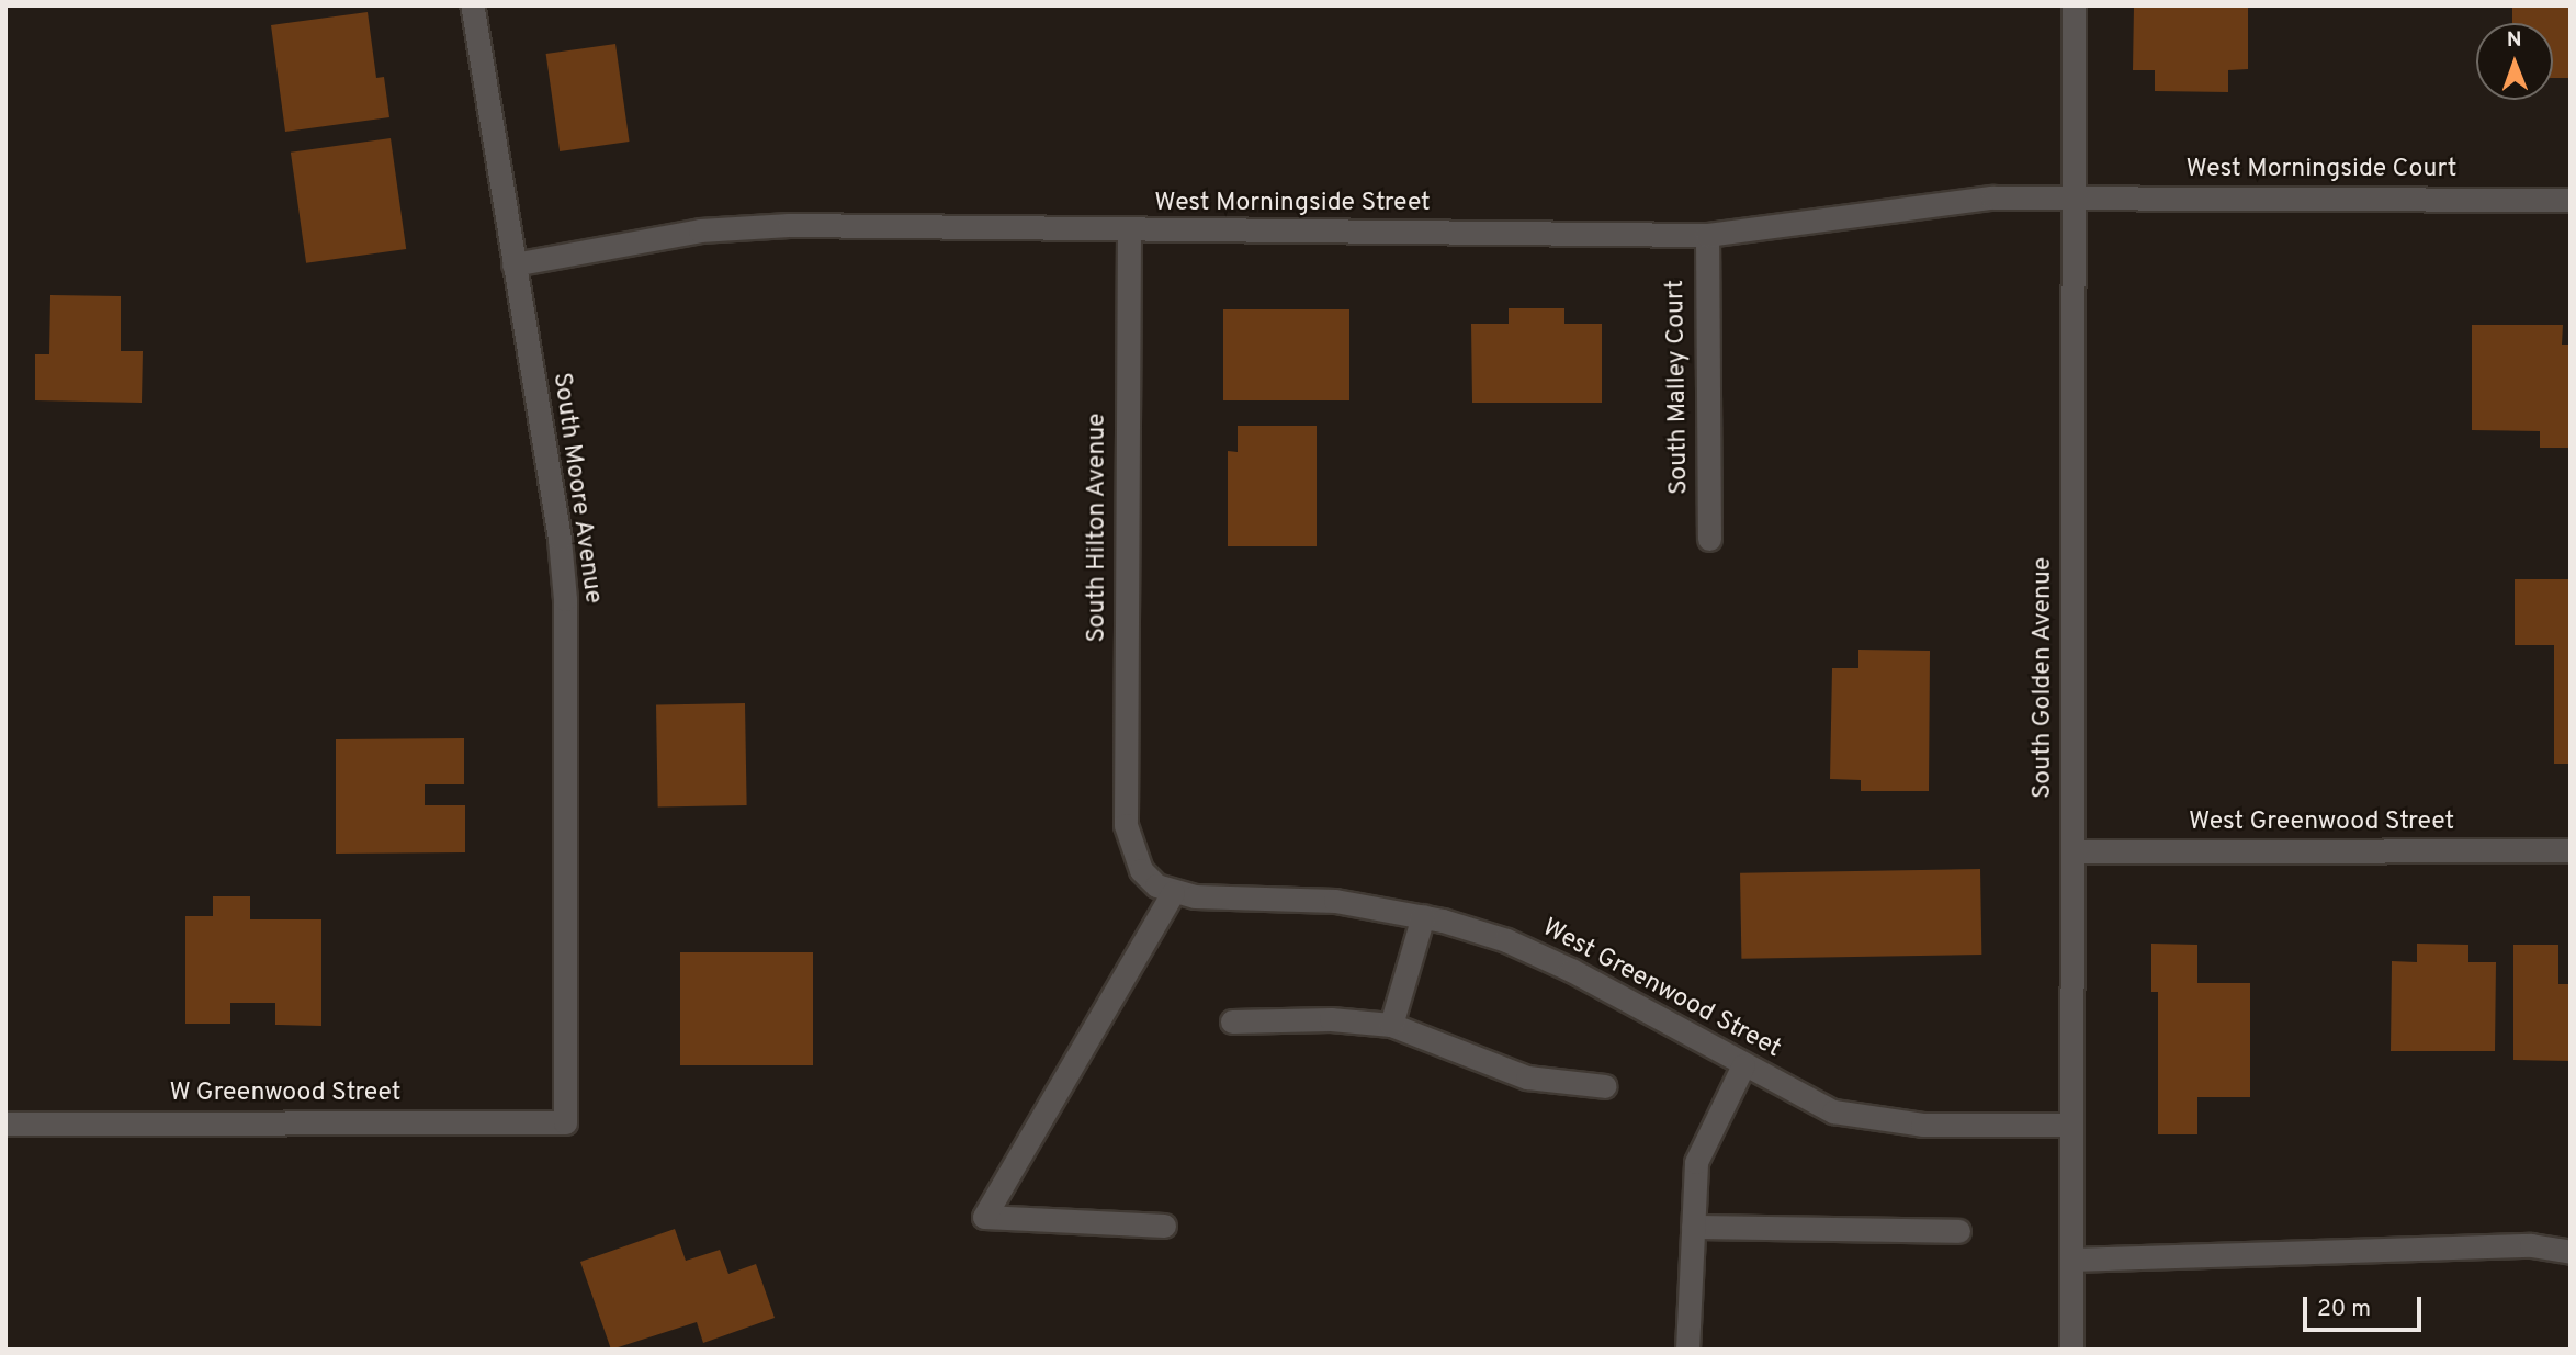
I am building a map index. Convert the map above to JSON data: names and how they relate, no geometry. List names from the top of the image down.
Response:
{
  "streets": {
    "street": [
      "West Morningside Court",
      "West Morningside Street",
      "South Malley Court",
      "South Moore Avenue",
      "South Hilton Avenue",
      "South Golden Avenue",
      "West Greenwood Street",
      "W Greenwood Street"
    ]
  },
  "crossings": [
    ["West Morningside Court", "West Morningside Street"],
    ["West Morningside Court", "South Golden Avenue"],
    ["West Morningside Street", "South Malley Court"],
    ["West Morningside Street", "South Moore Avenue"],
    ["West Morningside Street", "South Hilton Avenue"],
    ["West Morningside Street", "South Golden Avenue"],
    ["South Moore Avenue", "W Greenwood Street"],
    ["South Hilton Avenue", "West Greenwood Street"],
    ["South Golden Avenue", "West Greenwood Street"]
  ],
  "scale_bar": "20 m",
  "north": "top"
}
